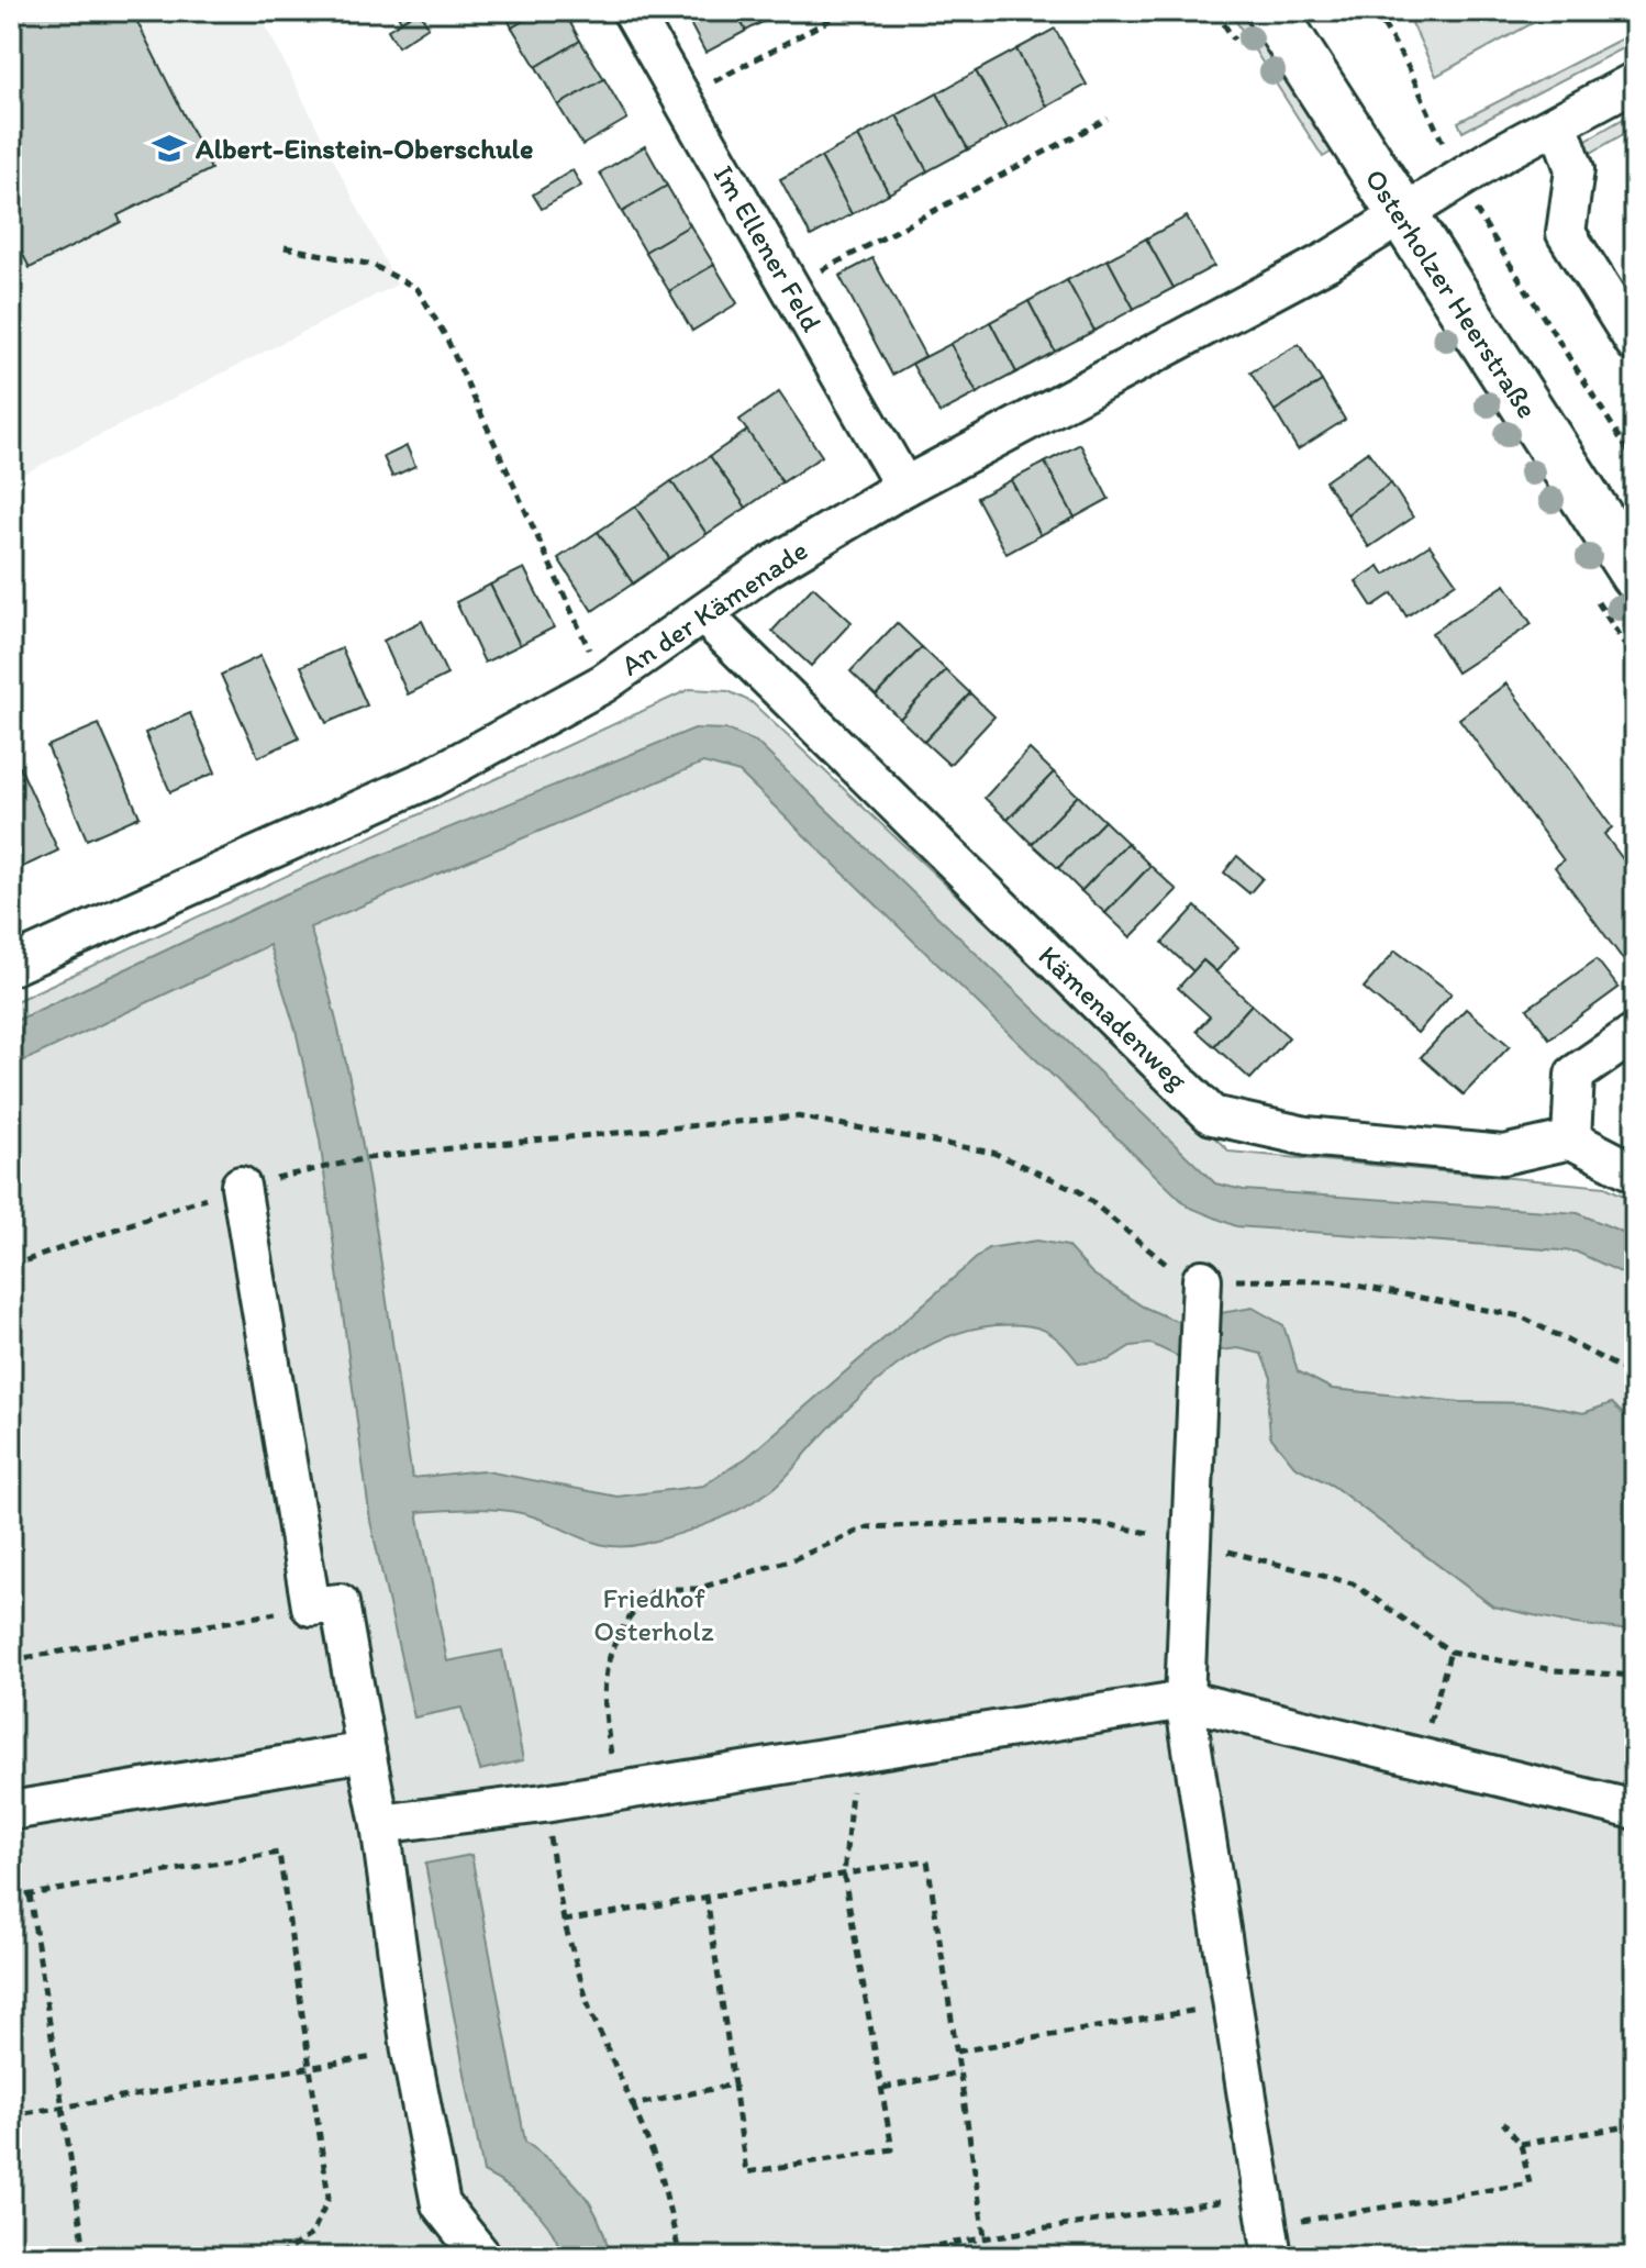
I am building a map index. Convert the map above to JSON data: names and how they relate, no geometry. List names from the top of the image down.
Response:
{
  "streets": {
    "main road": ["Osterholzer Heerstraße"],
    "street": ["Im Ellener Feld", "An der Kämenade", "Kämenadenweg"]
  },
  "crossings": [
    ["Im Ellener Feld", "An der Kämenade"],
    ["Osterholzer Heerstraße", "An der Kämenade"],
    ["An der Kämenade", "Kämenadenweg"]
  ],
  "parks": ["Friedhof Osterholz"],
  "places": {
    "school or university": ["Albert-Einstein-Oberschule"]
  }
}
